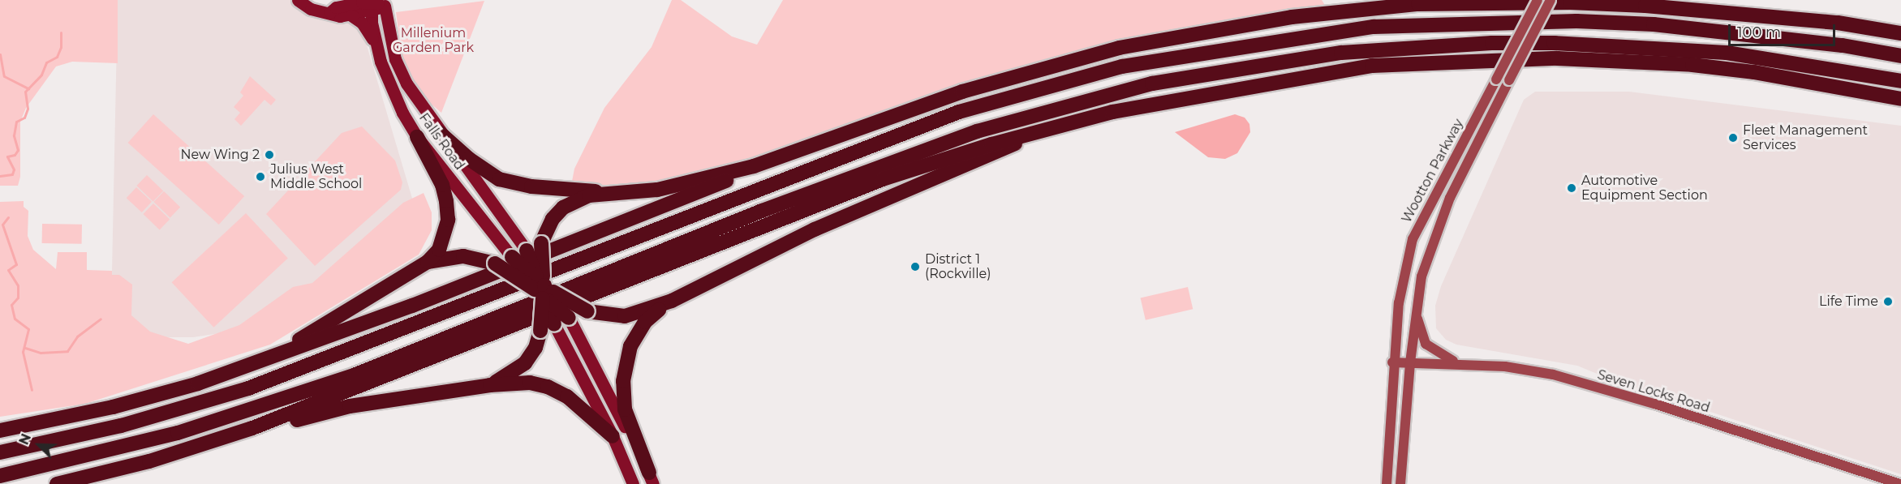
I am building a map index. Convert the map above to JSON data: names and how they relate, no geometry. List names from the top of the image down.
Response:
{
  "streets": {
    "main road": ["Falls Road", "Wootton Parkway", "Seven Locks Road"]
  },
  "crossings": [
    ["Wootton Parkway", "Seven Locks Road"]
  ],
  "parks": ["Millenium Garden Park"],
  "places": [
    "Fleet Management Services",
    "New Wing 2",
    "Julius West Middle School",
    "Automotive Equipment Section",
    "District 1 (Rockville)",
    "Life Time"
  ],
  "scale_bar": "100 m",
  "north": "top left"
}
